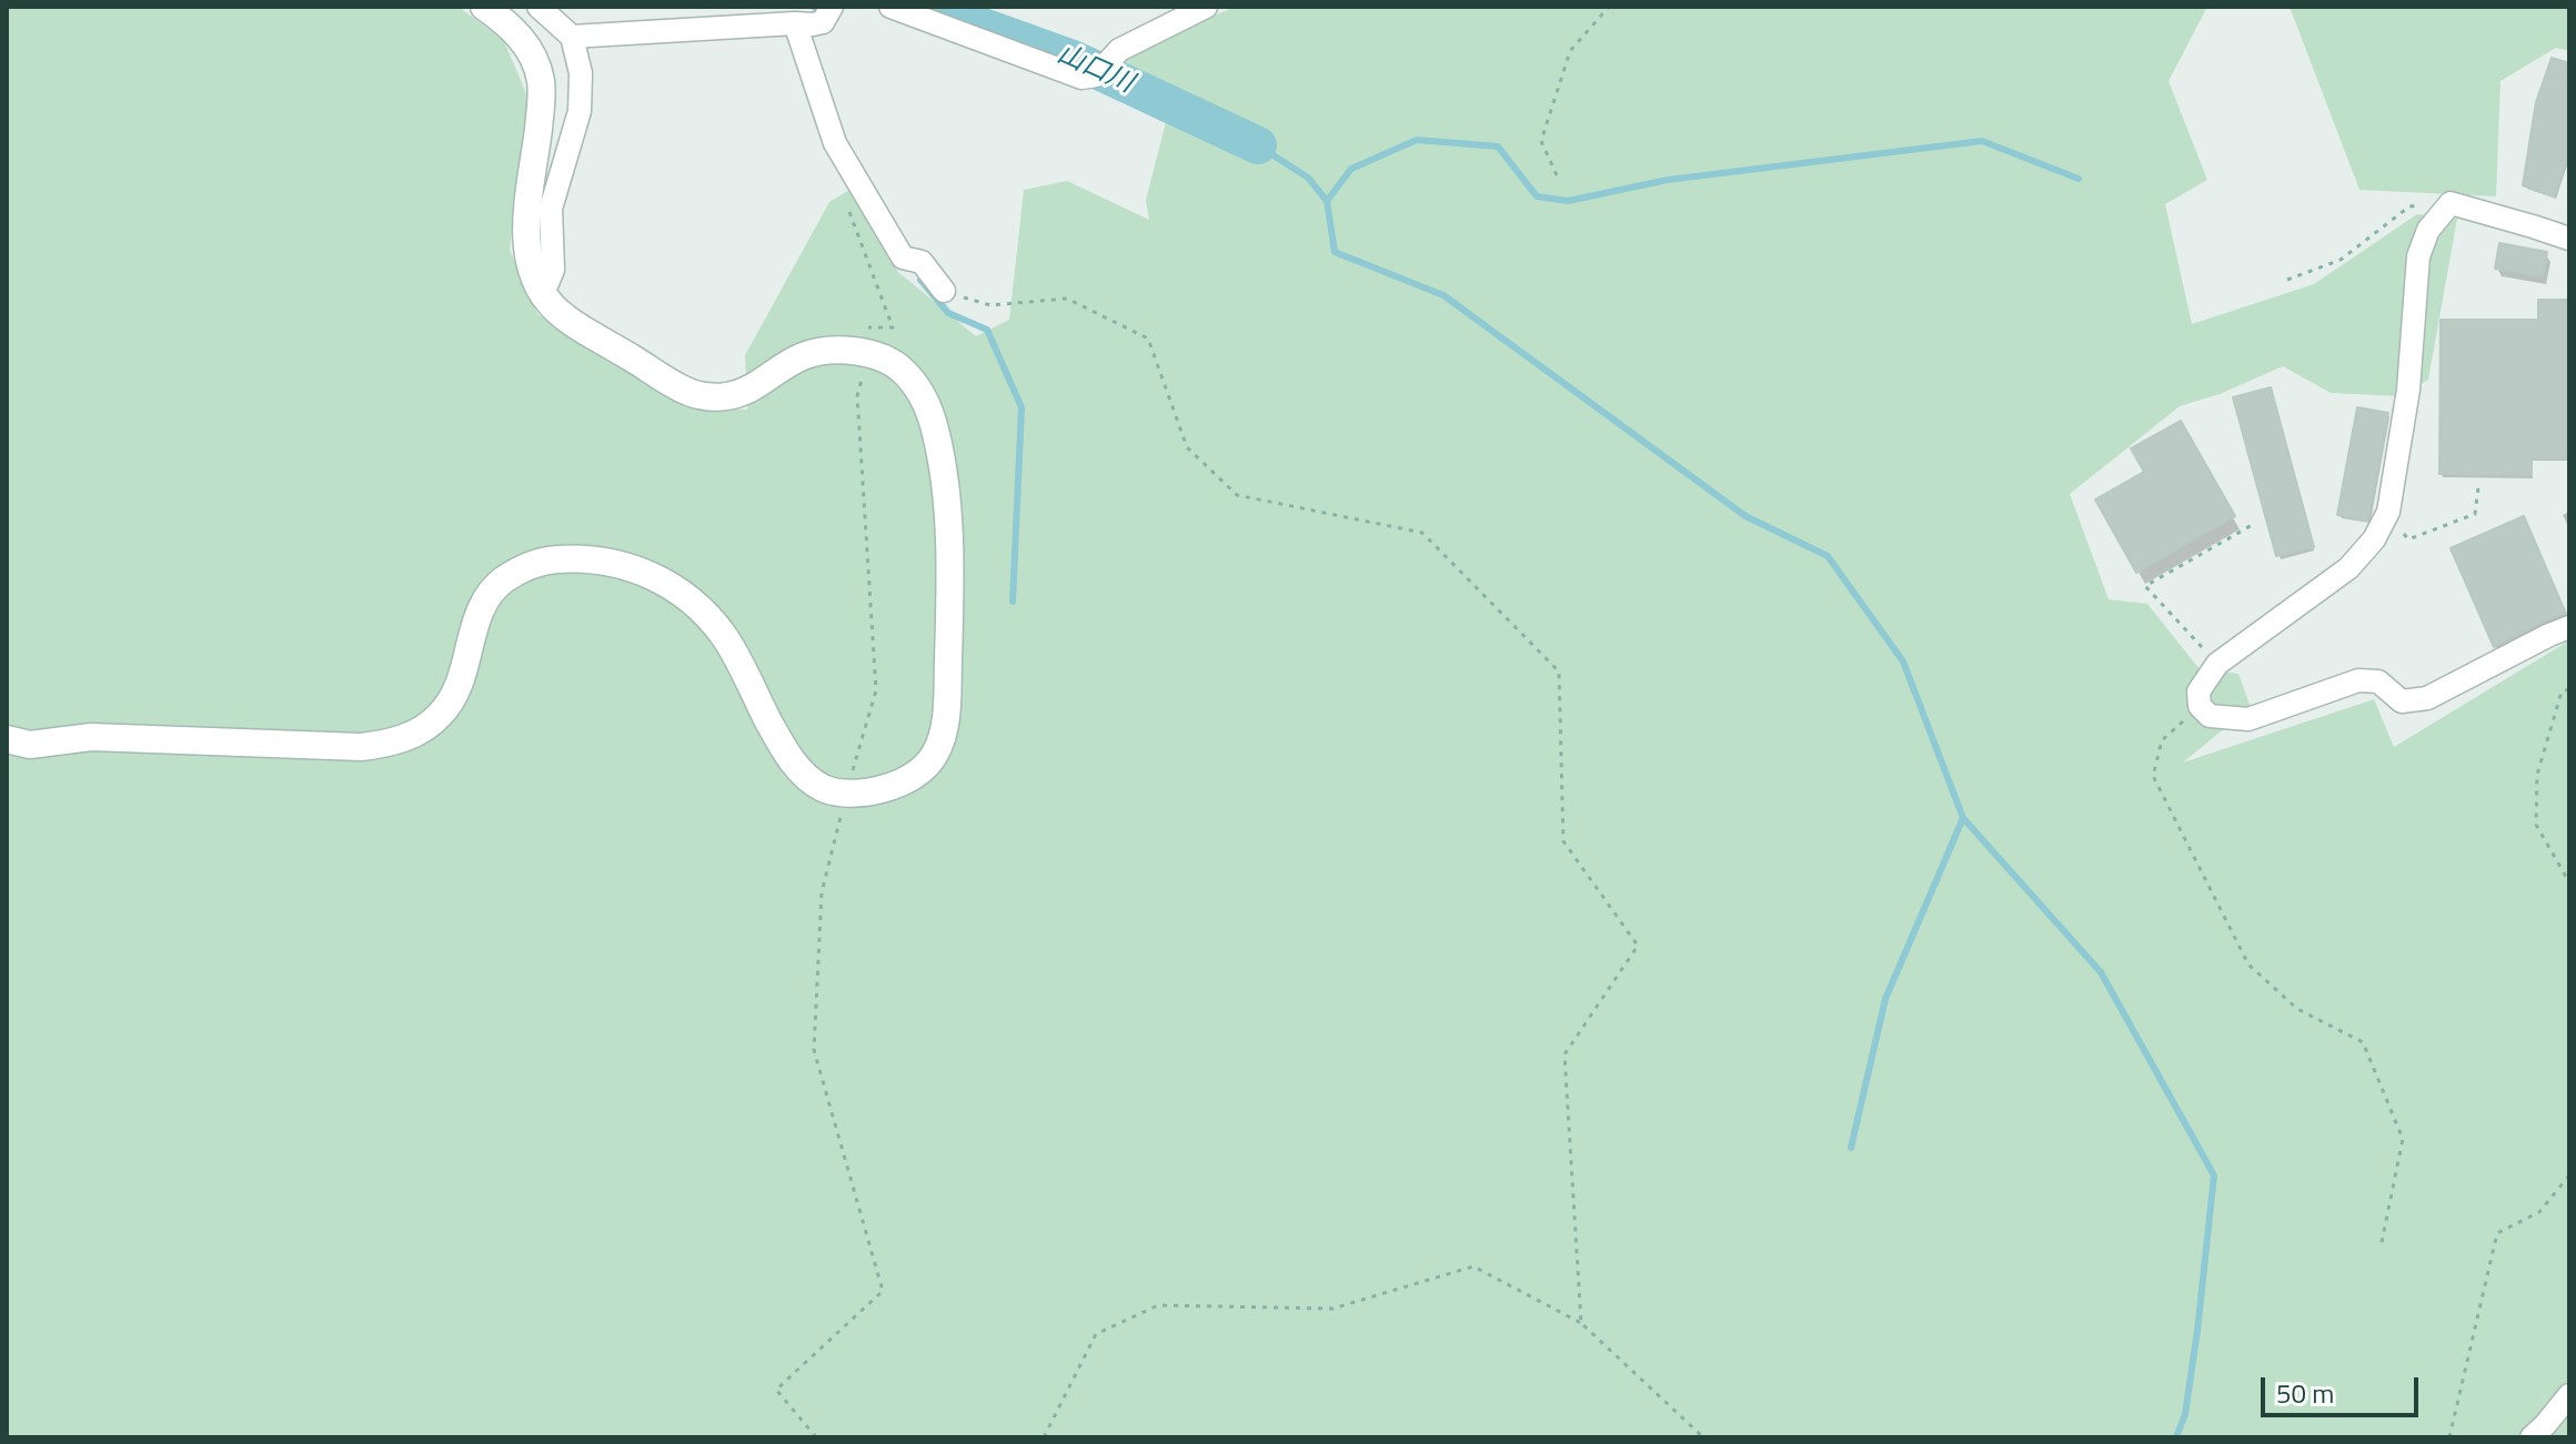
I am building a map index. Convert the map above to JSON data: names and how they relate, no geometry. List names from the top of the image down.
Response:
{
  "water": ["山口川"],
  "scale_bar": "50 m"
}
